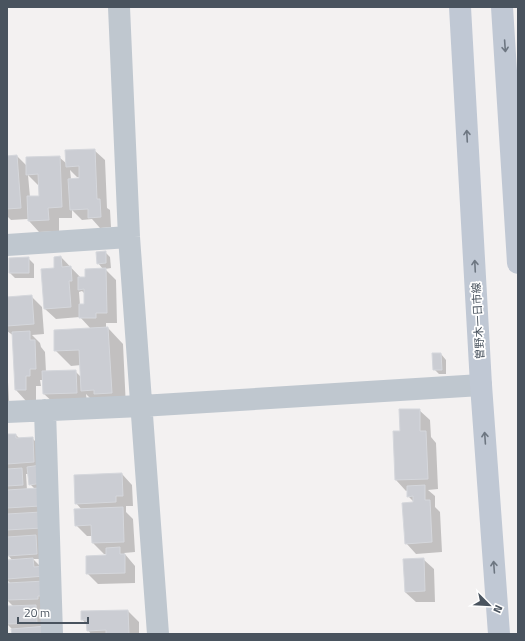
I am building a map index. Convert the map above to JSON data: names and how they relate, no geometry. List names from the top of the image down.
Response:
{
  "streets": {
    "main road": ["曽野木一日市線"]
  },
  "scale_bar": "20 m",
  "north": "bottom right"
}
